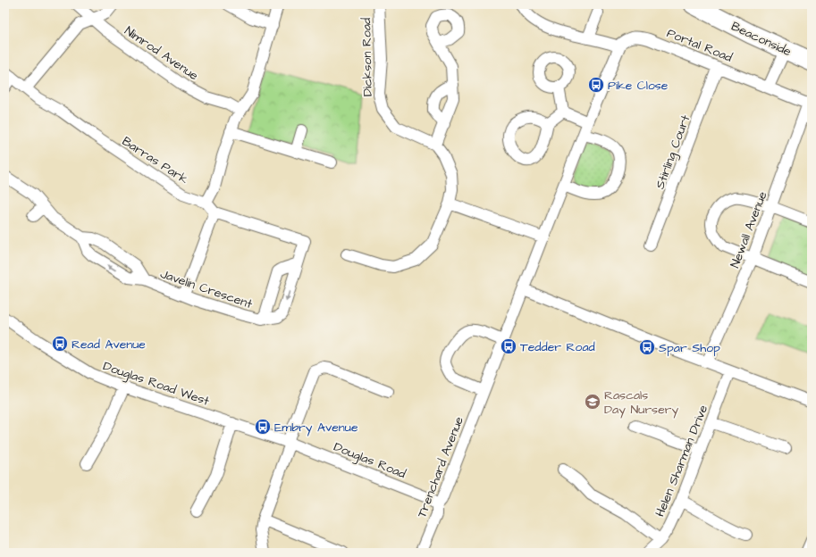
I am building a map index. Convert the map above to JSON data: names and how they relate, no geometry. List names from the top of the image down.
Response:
{
  "streets": {
    "highway": ["Beaconside"],
    "street": [
      "Portal Road",
      "Nimrod Avenue",
      "Dickson Road",
      "Stirling Court",
      "Barras Park",
      "Newall Avenue",
      "Javelin Crescent",
      "Douglas Road West",
      "Douglas Road",
      "Helen Sharman Drive",
      "Trenchard Avenue"
    ]
  },
  "crossings": [
    ["Portal Road", "Stirling Court"],
    ["Portal Road", "Newall Avenue"],
    ["Portal Road", "Trenchard Avenue"],
    ["Douglas Road West", "Douglas Road"],
    ["Douglas Road", "Trenchard Avenue"]
  ],
  "places": {
    "bus stop": [
      "Pike Close",
      "Read Avenue",
      "Tedder Road",
      "Spar Shop",
      "Embry Avenue"
    ],
    "school or university": ["Rascals Day Nursery"]
  }
}
